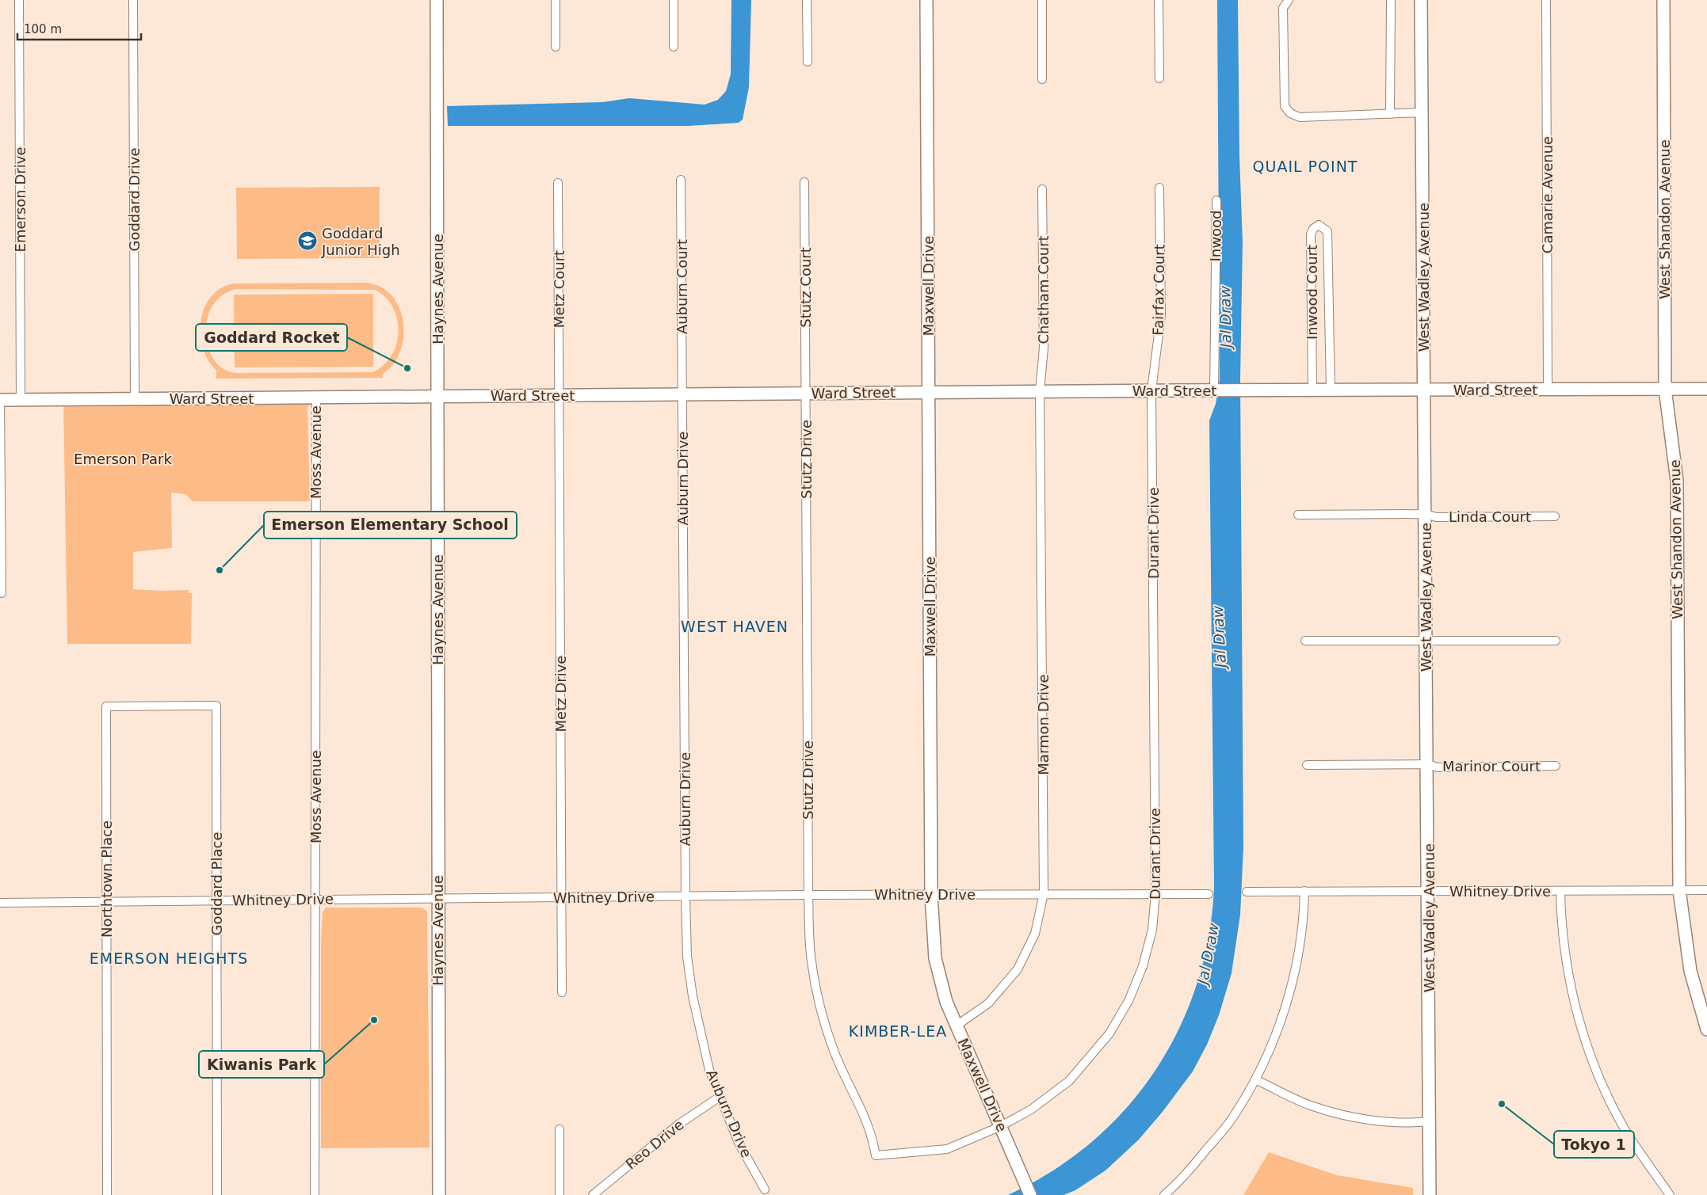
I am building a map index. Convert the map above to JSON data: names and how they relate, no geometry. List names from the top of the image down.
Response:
{
  "streets": {
    "street": [
      "Camarie Avenue",
      "Emerson Drive",
      "Goddard Drive",
      "West Shandon Avenue",
      "Inwood",
      "West Wadley Avenue",
      "Maxwell Drive",
      "Auburn Court",
      "Stutz Court",
      "Haynes Avenue",
      "Metz Court",
      "Chatham Court",
      "Fairfax Court",
      "Inwood Court",
      "Ward Street",
      "Moss Avenue",
      "Stutz Drive",
      "Auburn Drive",
      "Linda Court",
      "Durant Drive",
      "Metz Drive",
      "Marmon Drive",
      "Marinor Court",
      "Northtown Place",
      "Goddard Place",
      "Whitney Drive",
      "Reo Drive"
    ]
  },
  "crossings": [
    ["Camarie Avenue", "Ward Street"],
    ["Emerson Drive", "Ward Street"],
    ["Goddard Drive", "Ward Street"],
    ["West Shandon Avenue", "Ward Street"],
    ["West Shandon Avenue", "Whitney Drive"],
    ["Inwood", "Ward Street"],
    ["West Wadley Avenue", "Ward Street"],
    ["West Wadley Avenue", "Linda Court"],
    ["West Wadley Avenue", "Marinor Court"],
    ["West Wadley Avenue", "Whitney Drive"],
    ["Maxwell Drive", "Ward Street"],
    ["Maxwell Drive", "Durant Drive"],
    ["Maxwell Drive", "Marmon Drive"],
    ["Maxwell Drive", "Whitney Drive"],
    ["Auburn Court", "Ward Street"],
    ["Auburn Court", "Auburn Drive"],
    ["Stutz Court", "Ward Street"],
    ["Stutz Court", "Stutz Drive"],
    ["Haynes Avenue", "Ward Street"],
    ["Haynes Avenue", "Whitney Drive"],
    ["Metz Court", "Ward Street"],
    ["Metz Court", "Metz Drive"],
    ["Chatham Court", "Ward Street"],
    ["Chatham Court", "Marmon Drive"],
    ["Fairfax Court", "Ward Street"],
    ["Fairfax Court", "Durant Drive"],
    ["Inwood Court", "Ward Street"],
    ["Ward Street", "Moss Avenue"],
    ["Ward Street", "Stutz Drive"],
    ["Ward Street", "Auburn Drive"],
    ["Ward Street", "Durant Drive"],
    ["Ward Street", "Metz Drive"],
    ["Ward Street", "Marmon Drive"],
    ["Moss Avenue", "Whitney Drive"],
    ["Stutz Drive", "Durant Drive"],
    ["Stutz Drive", "Whitney Drive"],
    ["Auburn Drive", "Whitney Drive"],
    ["Auburn Drive", "Reo Drive"],
    ["Durant Drive", "Whitney Drive"],
    ["Metz Drive", "Whitney Drive"],
    ["Marmon Drive", "Whitney Drive"],
    ["Northtown Place", "Goddard Place"],
    ["Northtown Place", "Whitney Drive"],
    ["Goddard Place", "Whitney Drive"]
  ],
  "districts": [
    "QUAIL POINT",
    "WEST HAVEN",
    "EMERSON HEIGHTS",
    "KIMBER-LEA"
  ],
  "water": ["Jal Draw"],
  "parks": ["Emerson Park"],
  "places": {
    "school or university": ["Goddard Junior High"],
    "other": [
      "Goddard Rocket",
      "Emerson Elementary School",
      "Kiwanis Park",
      "Tokyo 1"
    ]
  },
  "scale_bar": "100 m"
}
